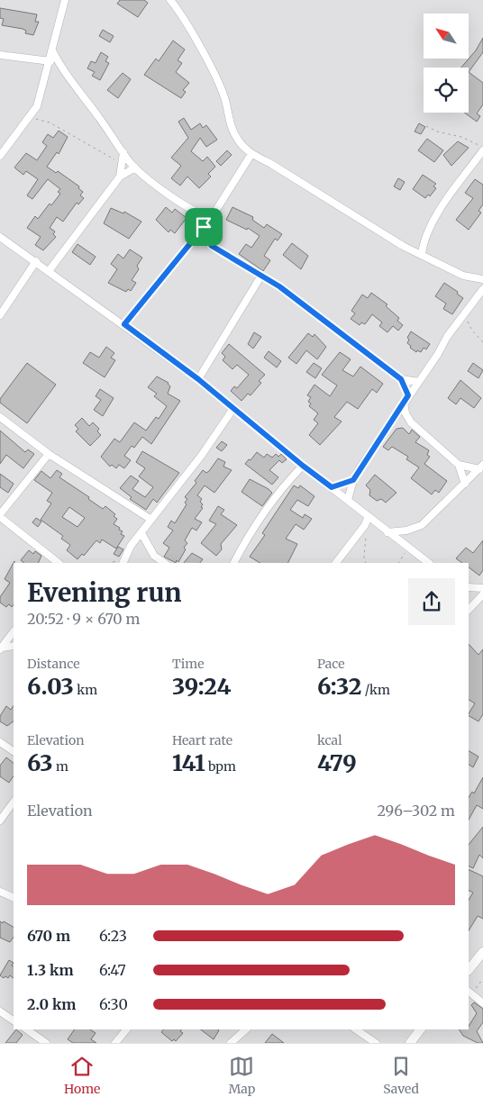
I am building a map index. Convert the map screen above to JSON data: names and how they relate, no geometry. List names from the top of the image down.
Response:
{
  "north": "top left",
  "page": {
    "heading": ["Evening run", "20:52 · 9 × 670 m"],
    "stats": [
      ["Distance", "6.03 km"],
      ["Time", "39:24"],
      ["Pace", "6:32 /km"],
      ["Elevation", "63 m"],
      ["Heart rate", "141 bpm"],
      ["kcal", "479"]
    ],
    "chart": ["Elevation", "296–302 m"],
    "list": [
      {
        "name": "670 m",
        "note": "6:23"
      },
      {
        "name": "1.3 km",
        "note": "6:47"
      },
      {
        "name": "2.0 km",
        "note": "6:30"
      }
    ],
    "tabs": ["Home", "Map", "Saved"]
  }
}
